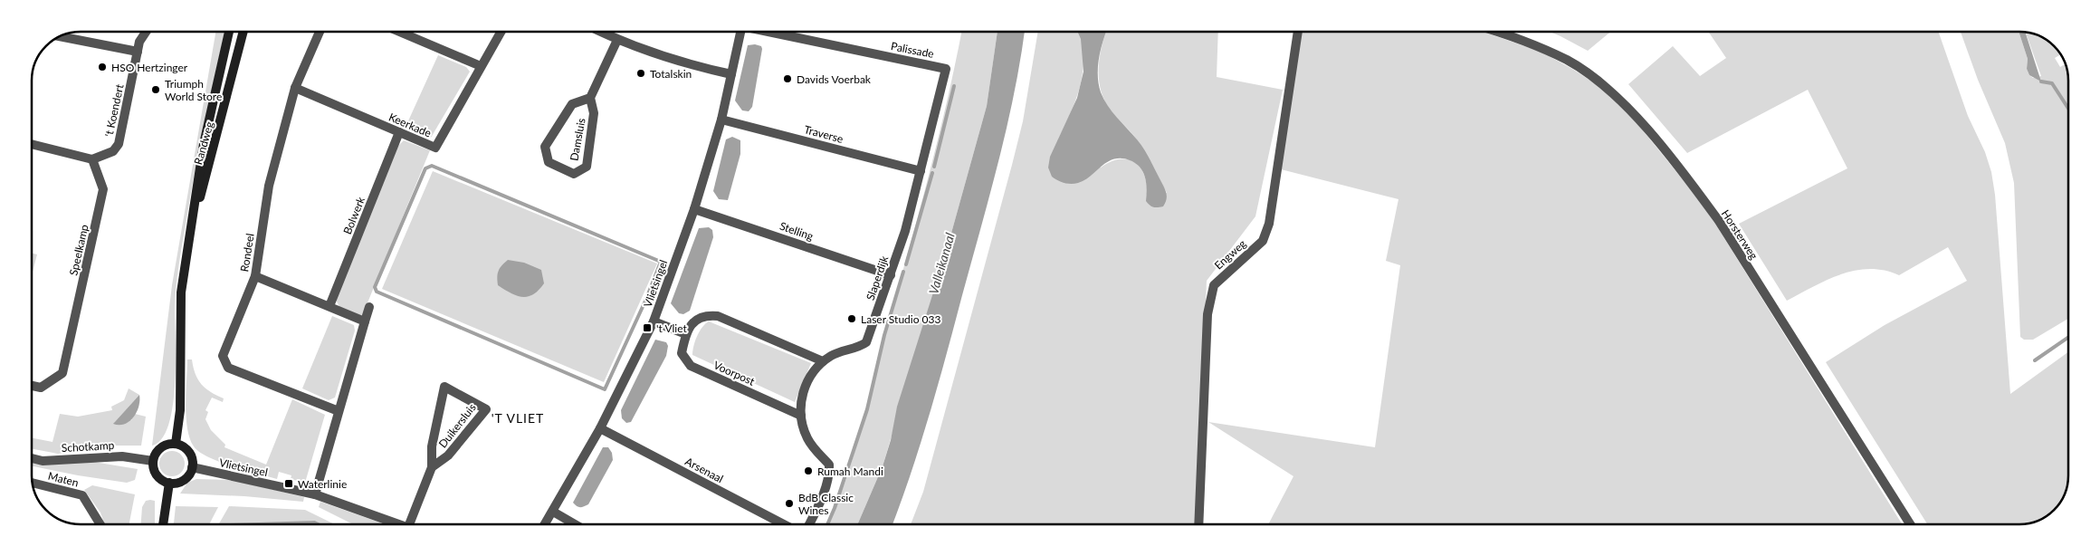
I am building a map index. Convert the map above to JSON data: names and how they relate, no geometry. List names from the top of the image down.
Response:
{
  "streets": {
    "main road": ["Randweg"],
    "street": [
      "Palissade",
      "'t Koendert",
      "Keerkade",
      "Traverse",
      "Damsluis",
      "Bolwerk",
      "Stelling",
      "Horsterweg",
      "Speelkamp",
      "Rondeel",
      "Engweg",
      "Slaperdijk",
      "Vlietsingel",
      "Voorpost",
      "Duikersluis",
      "Schotkamp",
      "Arsenaal",
      "Maten"
    ]
  },
  "crossings": [
    ["Palissade", "Slaperdijk"],
    ["'t Koendert", "Speelkamp"],
    ["Keerkade", "Bolwerk"],
    ["Keerkade", "Rondeel"],
    ["Traverse", "Slaperdijk"],
    ["Traverse", "Vlietsingel"],
    ["Randweg", "Vlietsingel"],
    ["Randweg", "Schotkamp"],
    ["Stelling", "Slaperdijk"],
    ["Stelling", "Vlietsingel"],
    ["Slaperdijk", "Voorpost"],
    ["Vlietsingel", "Schotkamp"],
    ["Vlietsingel", "Arsenaal"]
  ],
  "districts": ["'T VLIET"],
  "water": ["Valleikanaal"],
  "places": {
    "other": [
      "HSO Hertzinger",
      "Totalskin",
      "Davids Voerbak",
      "Triumph World Store",
      "Laser Studio 033",
      "Rumah Mandi",
      "BdB Classic Wines"
    ],
    "transit": ["'t Vliet", "Waterlinie"]
  }
}
